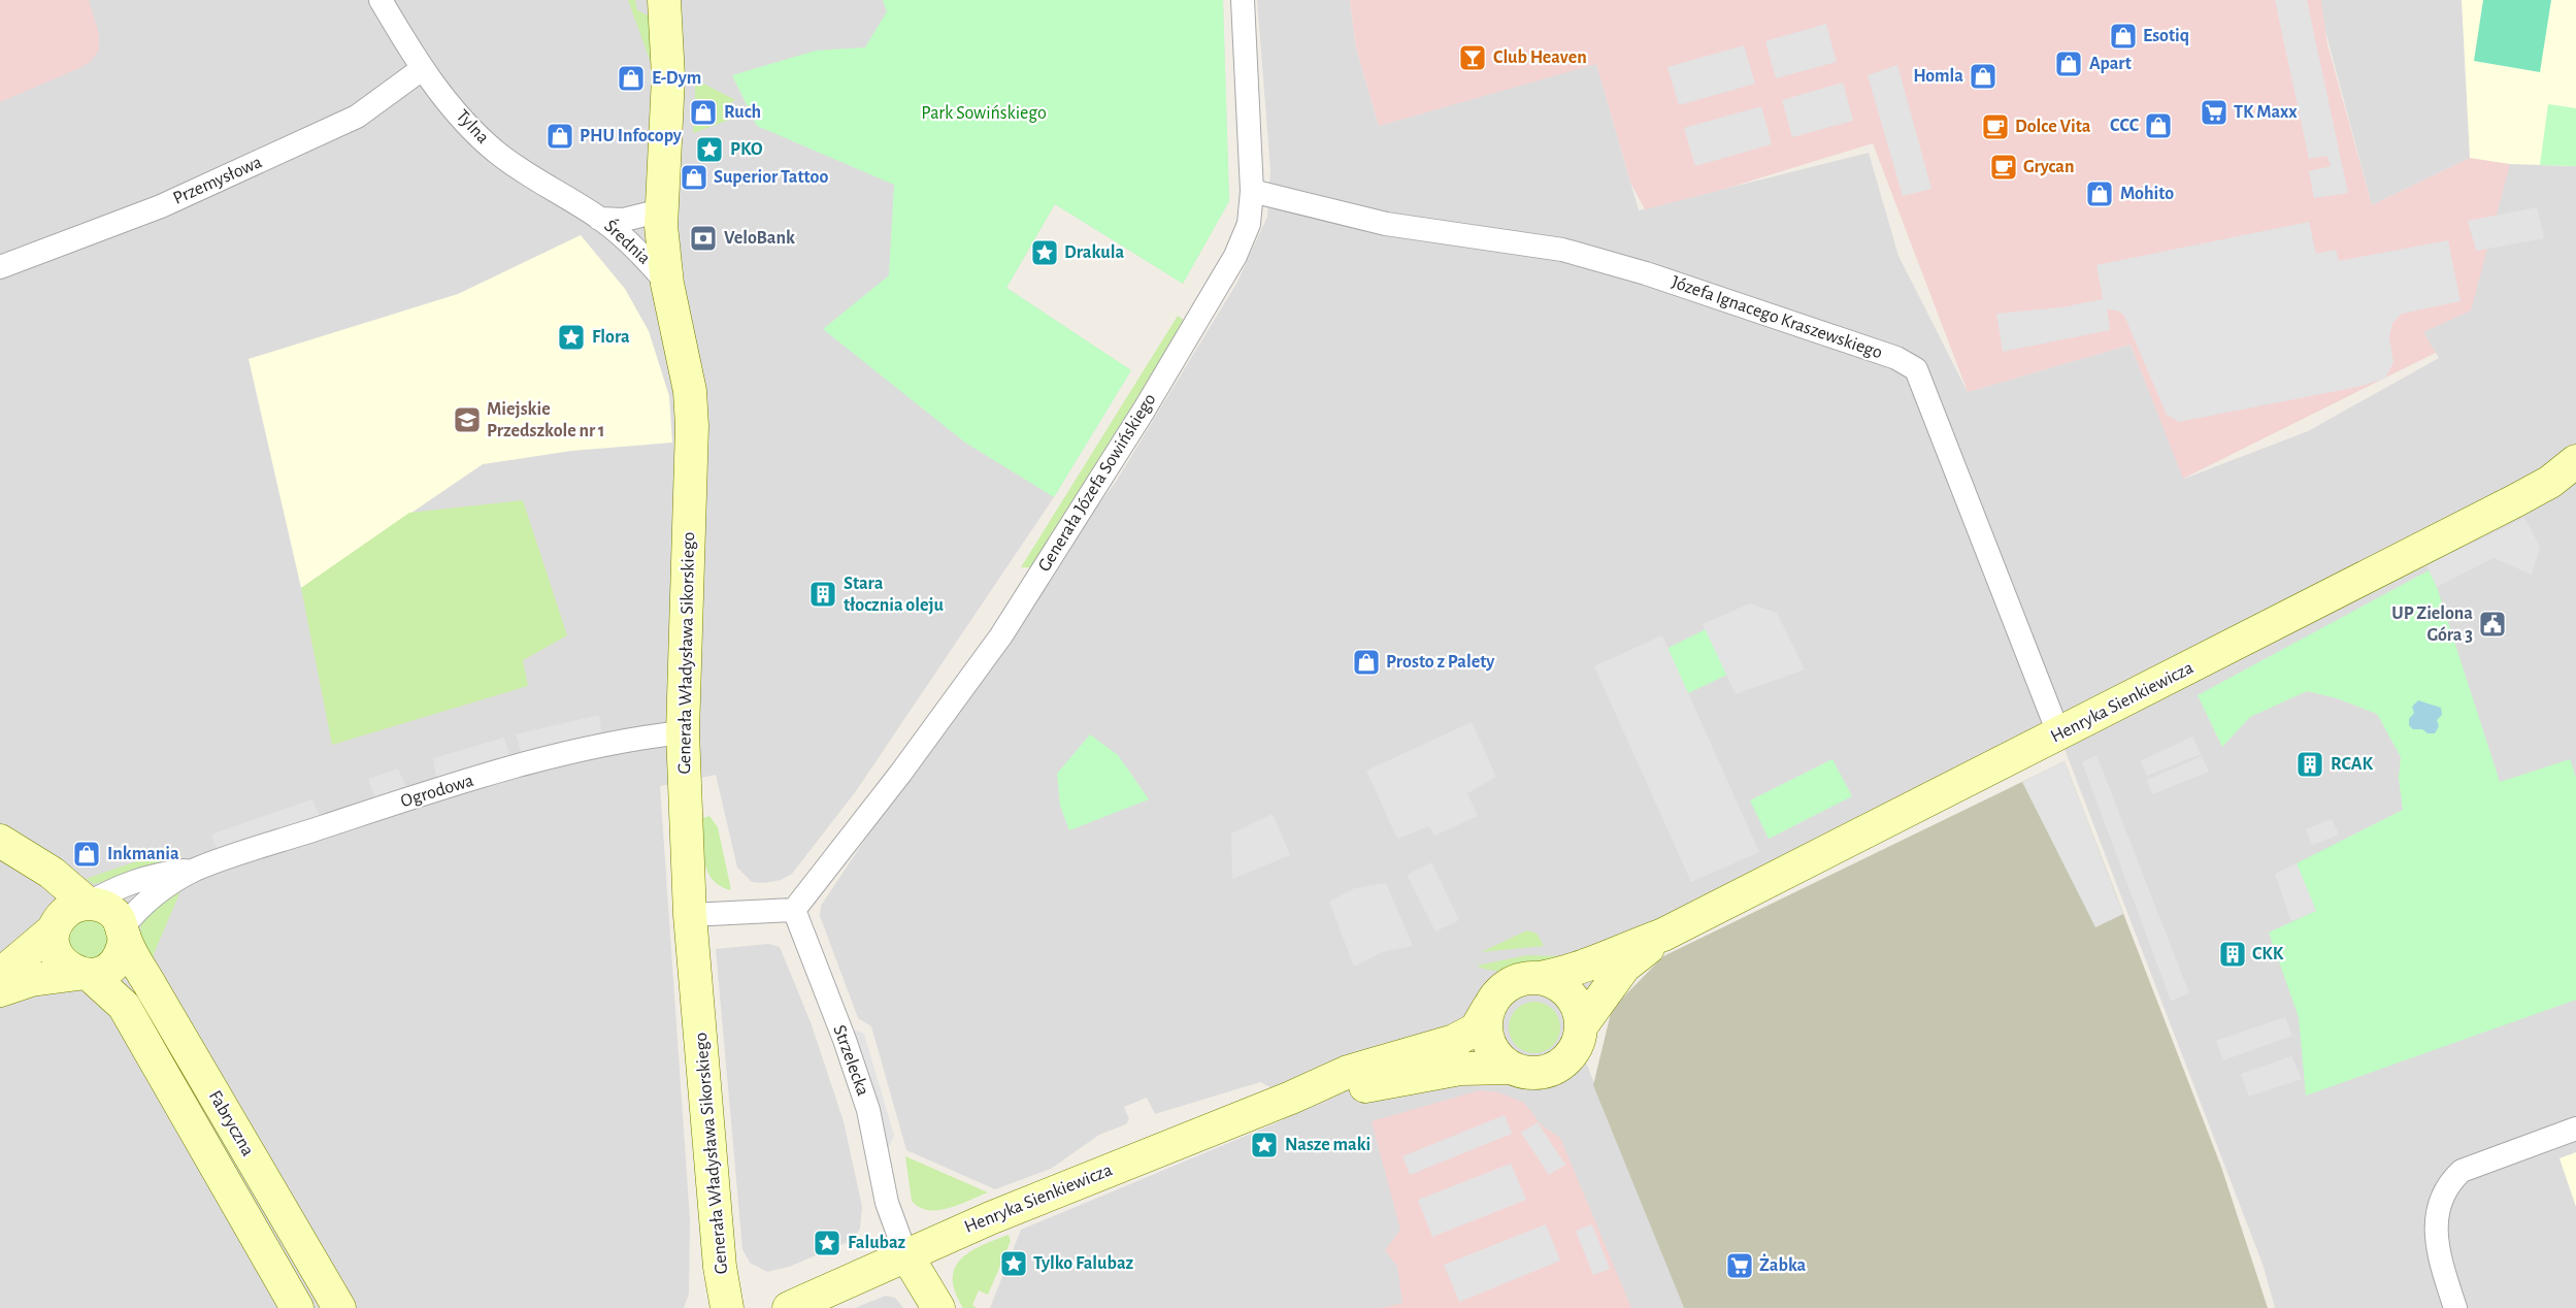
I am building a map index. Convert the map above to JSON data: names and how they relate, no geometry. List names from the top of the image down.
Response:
{
  "streets": {
    "street": [
      "Tylna",
      "Przemysłowa",
      "Średnia",
      "Józefa Ignacego Kraszewskiego",
      "Generała Józefa Sowińskiego",
      "Generała Władysława Sikorskiego",
      "Henryka Sienkiewicza",
      "Ogrodowa",
      "Strzelecka",
      "Fabryczna"
    ]
  },
  "crossings": [
    ["Tylna", "Przemysłowa"],
    ["Tylna", "Średnia"],
    ["Średnia", "Generała Władysława Sikorskiego"],
    ["Józefa Ignacego Kraszewskiego", "Generała Józefa Sowińskiego"],
    ["Józefa Ignacego Kraszewskiego", "Henryka Sienkiewicza"],
    ["Generała Józefa Sowińskiego", "Strzelecka"],
    ["Generała Władysława Sikorskiego", "Ogrodowa"],
    ["Henryka Sienkiewicza", "Strzelecka"],
    ["Ogrodowa", "Fabryczna"]
  ],
  "parks": ["Park Sowińskiego"],
  "places": {
    "shop": [
      "Esotiq",
      "Apart",
      "Homla",
      "E-Dym",
      "Ruch",
      "CCC",
      "PHU Infocopy",
      "Superior Tattoo",
      "Mohito",
      "Prosto z Palety",
      "Inkmania"
    ],
    "bar": ["Club Heaven"],
    "supermarket": ["TK Maxx", "Żabka"],
    "cafe": ["Dolce Vita", "Grycan"],
    "place": [
      "PKO",
      "Drakula",
      "Flora",
      "Nasze maki",
      "Falubaz",
      "Tylko Falubaz"
    ],
    "bank": ["VeloBank"],
    "school or university": ["Miejskie Przedszkole nr 1"],
    "building": ["Stara tłocznia oleju", "RCAK", "CKK"],
    "public building": ["UP Zielona Góra 3"]
  }
}
